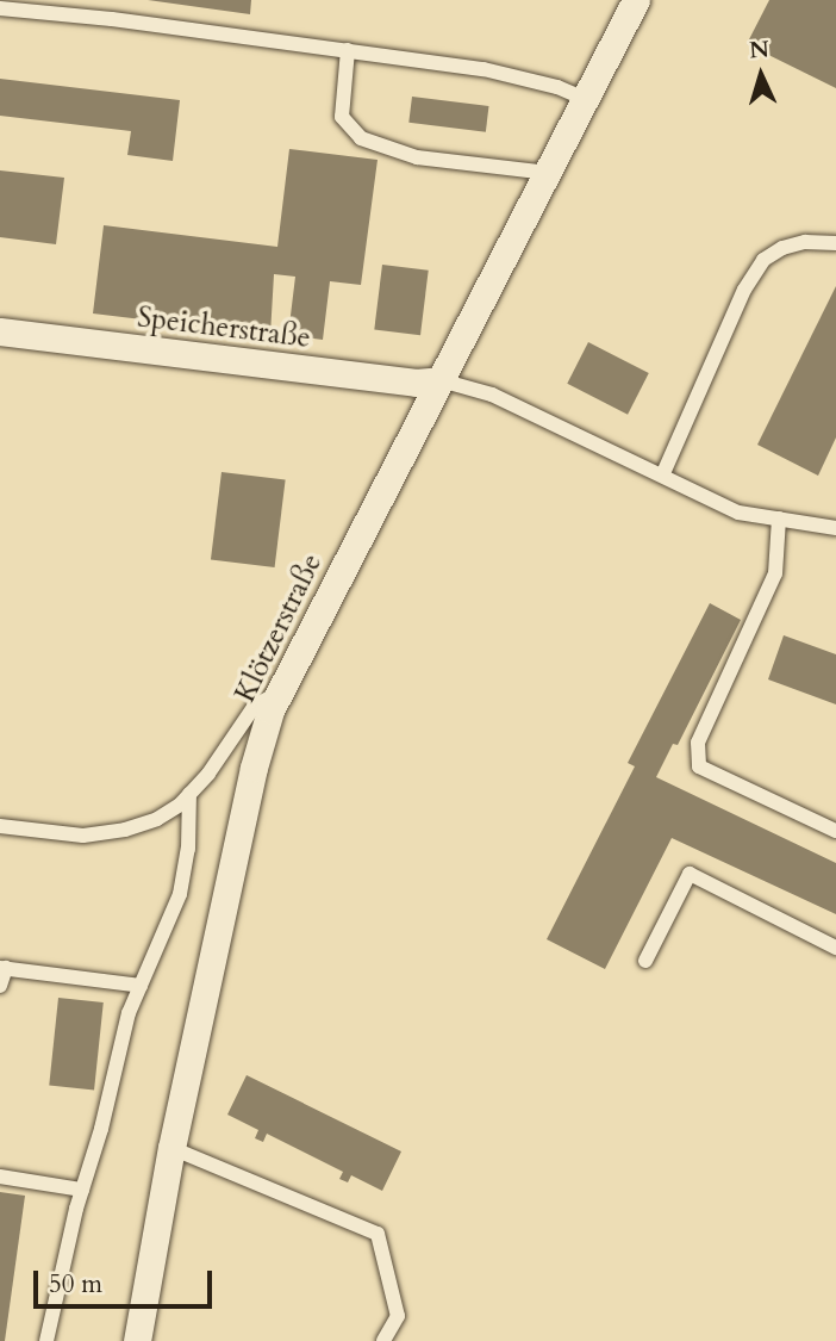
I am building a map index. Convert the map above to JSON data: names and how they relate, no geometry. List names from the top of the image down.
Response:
{
  "streets": {
    "street": ["Speicherstraße", "Klötzerstraße"]
  },
  "crossings": [
    ["Speicherstraße", "Klötzerstraße"]
  ],
  "scale_bar": "50 m",
  "north": "top"
}
